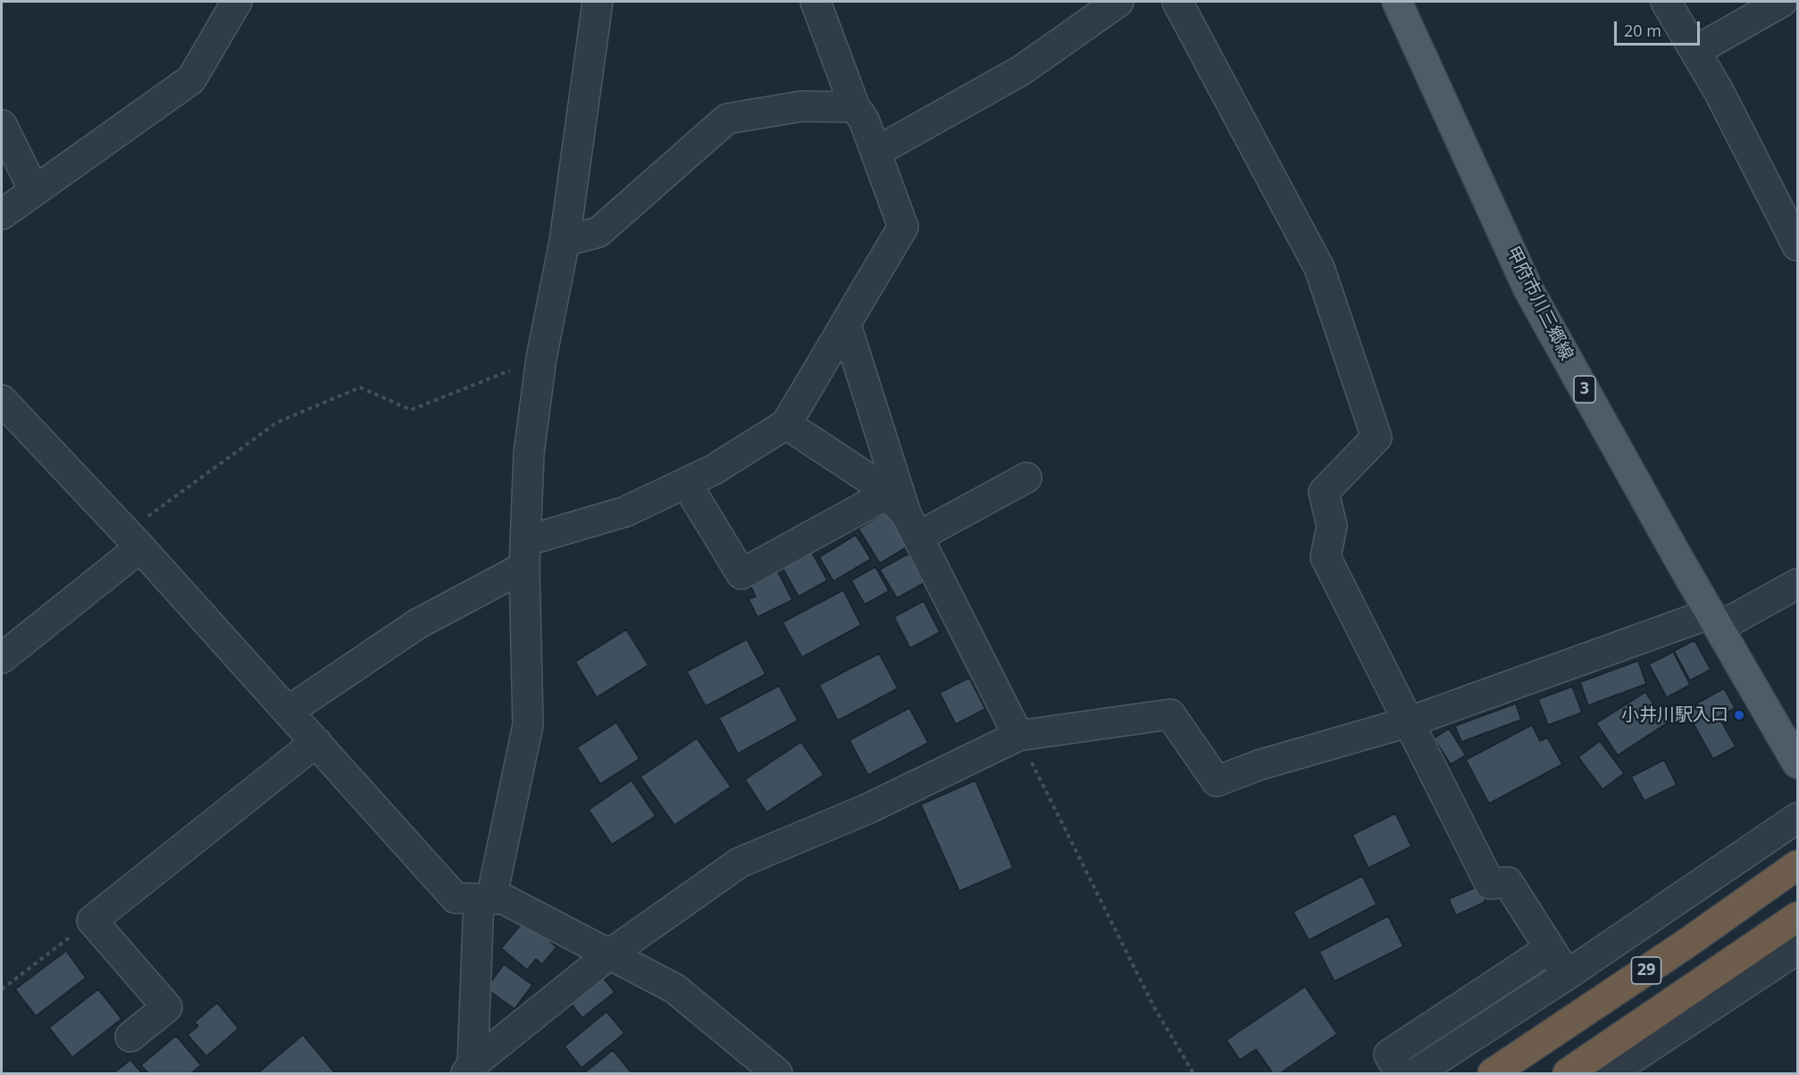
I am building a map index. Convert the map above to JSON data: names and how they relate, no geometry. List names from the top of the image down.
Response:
{
  "streets": {
    "highway": ["29"],
    "main road": ["甲府市川三郷線", "3"]
  },
  "places": ["小井川駅入口"],
  "scale_bar": "20 m"
}
